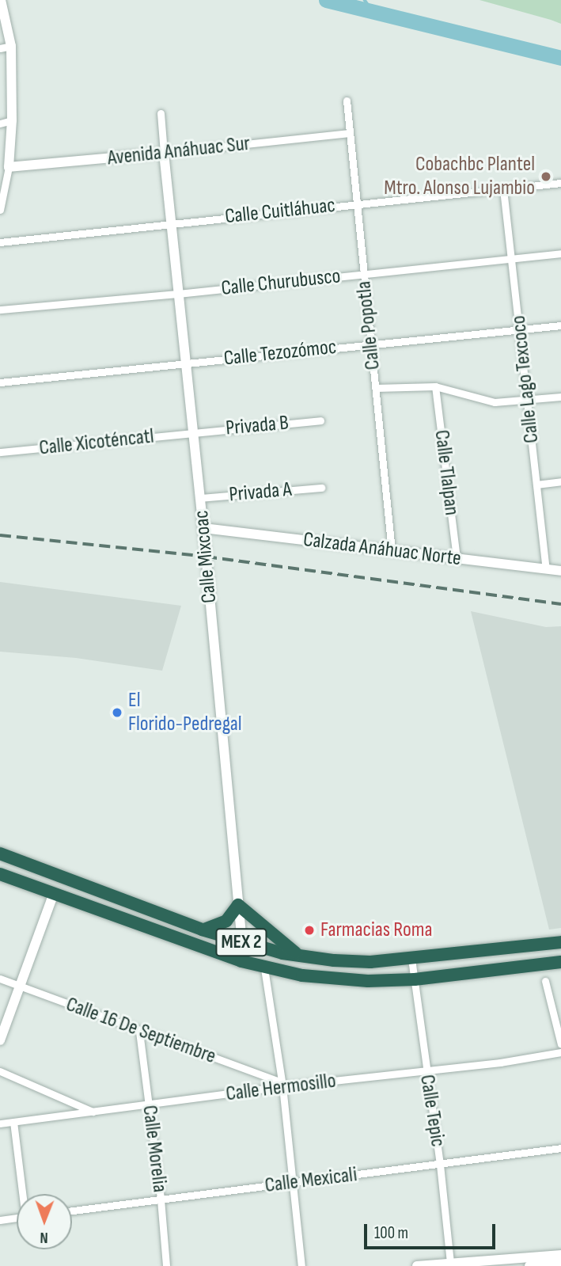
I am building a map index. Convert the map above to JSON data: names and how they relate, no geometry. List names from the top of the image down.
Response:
{
  "streets": {
    "highway": ["MEX 2"],
    "main road": ["Avenida Anáhuac Sur", "Calzada Anáhuac Norte", "Calle Mixcoac"],
    "street": [
      "Calle Cuitláhuac",
      "Calle Churubusco",
      "Calle Popotla",
      "Calle Tezozómoc",
      "Calle Lago Texcoco",
      "Privada B",
      "Calle Xicoténcatl",
      "Calle Tlalpan",
      "Privada A",
      "Calle 16 De Septiembre",
      "Calle Hermosillo",
      "Calle Tepic",
      "Calle Morelia",
      "Calle Mexicali"
    ]
  },
  "crossings": [
    ["Avenida Anáhuac Sur", "Calle Popotla"],
    ["Avenida Anáhuac Sur", "Calle Mixcoac"],
    ["Calle Cuitláhuac", "Calle Popotla"],
    ["Calle Cuitláhuac", "Calle Lago Texcoco"],
    ["Calle Cuitláhuac", "Calle Mixcoac"],
    ["Calle Churubusco", "Calle Popotla"],
    ["Calle Churubusco", "Calle Lago Texcoco"],
    ["Calle Churubusco", "Calle Mixcoac"],
    ["Calle Popotla", "Calle Tezozómoc"],
    ["Calle Popotla", "Calzada Anáhuac Norte"],
    ["Calle Tezozómoc", "Calle Lago Texcoco"],
    ["Calle Tezozómoc", "Calle Mixcoac"],
    ["Calle Lago Texcoco", "Calzada Anáhuac Norte"],
    ["Privada B", "Calle Xicoténcatl"],
    ["Privada B", "Calle Mixcoac"],
    ["Calle Xicoténcatl", "Calle Mixcoac"],
    ["Calle Tlalpan", "Calzada Anáhuac Norte"],
    ["Privada A", "Calle Mixcoac"],
    ["Calzada Anáhuac Norte", "Calle Mixcoac"],
    ["Calle Mixcoac", "MEX 2"],
    ["MEX 2", "Calle Tepic"],
    ["Calle 16 De Septiembre", "Calle Hermosillo"],
    ["Calle 16 De Septiembre", "Calle Morelia"],
    ["Calle Hermosillo", "Calle Tepic"],
    ["Calle Hermosillo", "Calle Morelia"],
    ["Calle Tepic", "Calle Mexicali"],
    ["Calle Morelia", "Calle Mexicali"]
  ],
  "places": ["Cobachbc Plantel Mtro. Alonso Lujambio", "El Florido-Pedregal", "Farmacias Roma"],
  "scale_bar": "100 m",
  "north": "bottom"
}
